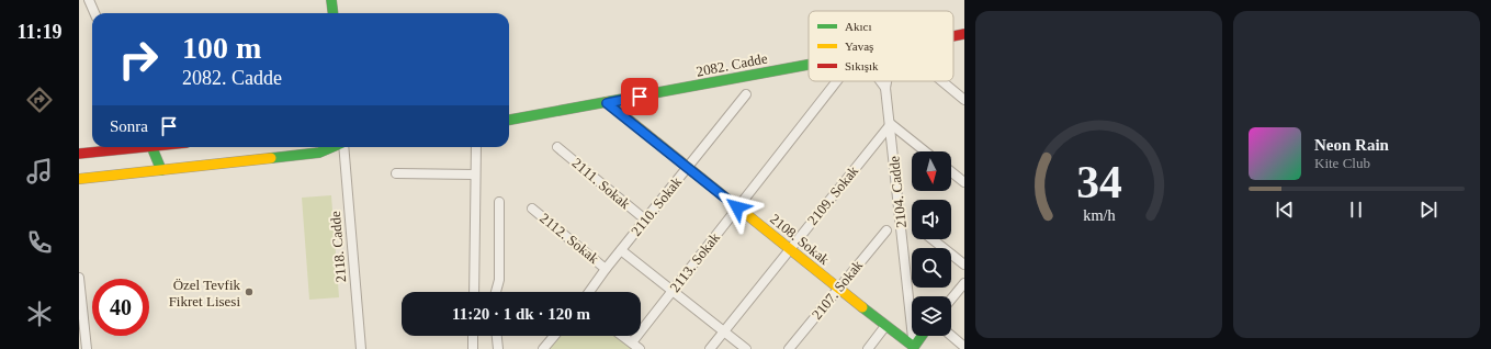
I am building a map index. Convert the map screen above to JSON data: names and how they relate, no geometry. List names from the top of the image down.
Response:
{
  "streets": {
    "street": [
      "2082. Cadde",
      "2111. Sokak",
      "2104. Cadde",
      "2109. Sokak",
      "2110. Sokak",
      "2112. Sokak",
      "2108. Sokak",
      "2118. Cadde",
      "2113. Sokak",
      "2107. Sokak"
    ]
  },
  "crossings": [
    ["2082. Cadde", "2108. Sokak"],
    ["2111. Sokak", "2110. Sokak"],
    ["2104. Cadde", "2109. Sokak"],
    ["2104. Cadde", "2108. Sokak"],
    ["2109. Sokak", "2108. Sokak"],
    ["2110. Sokak", "2112. Sokak"],
    ["2110. Sokak", "2108. Sokak"],
    ["2108. Sokak", "2113. Sokak"],
    ["2108. Sokak", "2107. Sokak"]
  ],
  "places": ["Özel Tevfik Fikret Lisesi"],
  "legend": ["Akıcı", "Yavaş", "Sıkışık"],
  "north": "bottom",
  "page": {
    "tabs": "11:19",
    "turn": ["100 m", "2082. Cadde"],
    "then": "Sonra",
    "song": ["Neon Rain", "Kite Club"],
    "limit": "40",
    "trip": "11:20 · 1 dk · 120 m",
    "gauge": ["34", "km/h"]
  }
}
